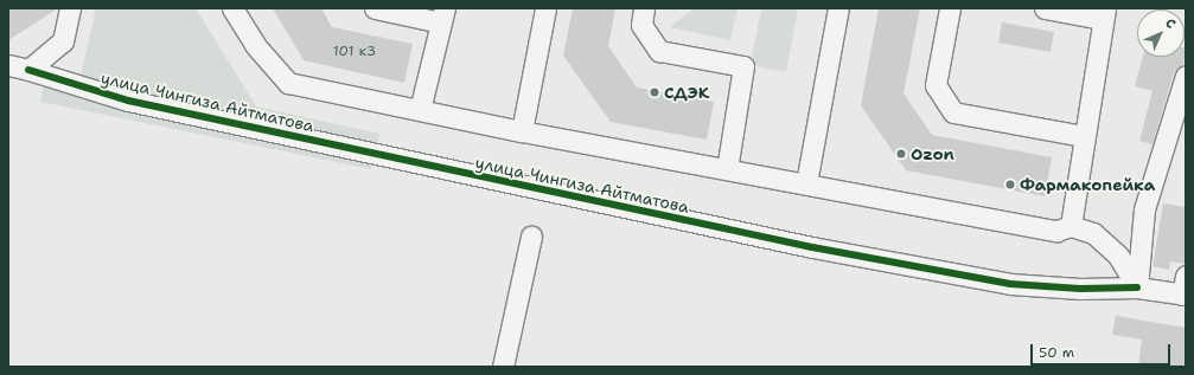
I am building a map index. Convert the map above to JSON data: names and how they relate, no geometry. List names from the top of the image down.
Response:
{
  "streets": {
    "street": ["улица Чингиза Айтматова"]
  },
  "places": ["СДЭК", "Ozon", "Фармакопейка"],
  "house_numbers": ["101 к3"],
  "scale_bar": "50 m",
  "north": "top right"
}
